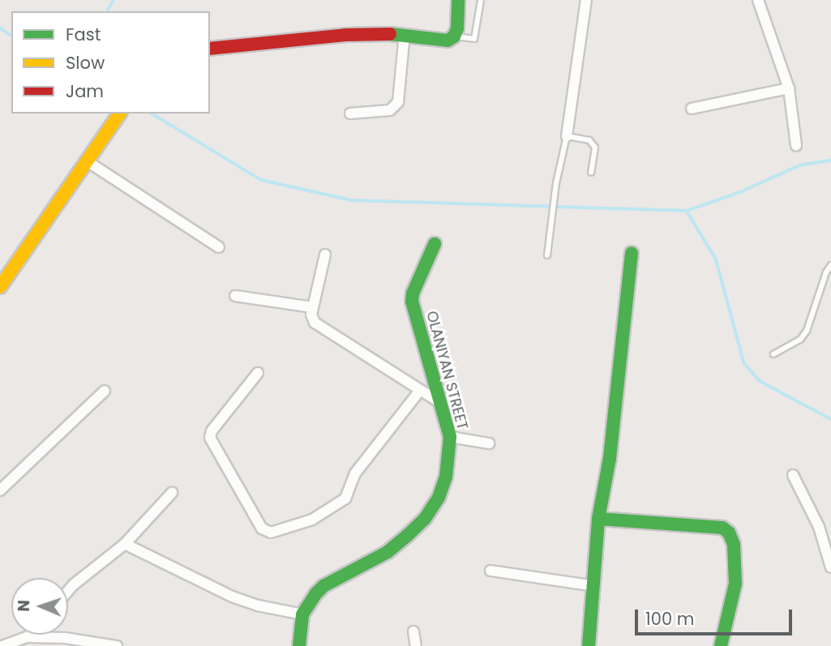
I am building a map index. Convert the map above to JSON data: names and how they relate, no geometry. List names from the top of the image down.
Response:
{
  "streets": {
    "street": ["OLANIYAN STREET"]
  },
  "legend": ["Fast", "Slow", "Jam"],
  "scale_bar": "100 m",
  "north": "left"
}
